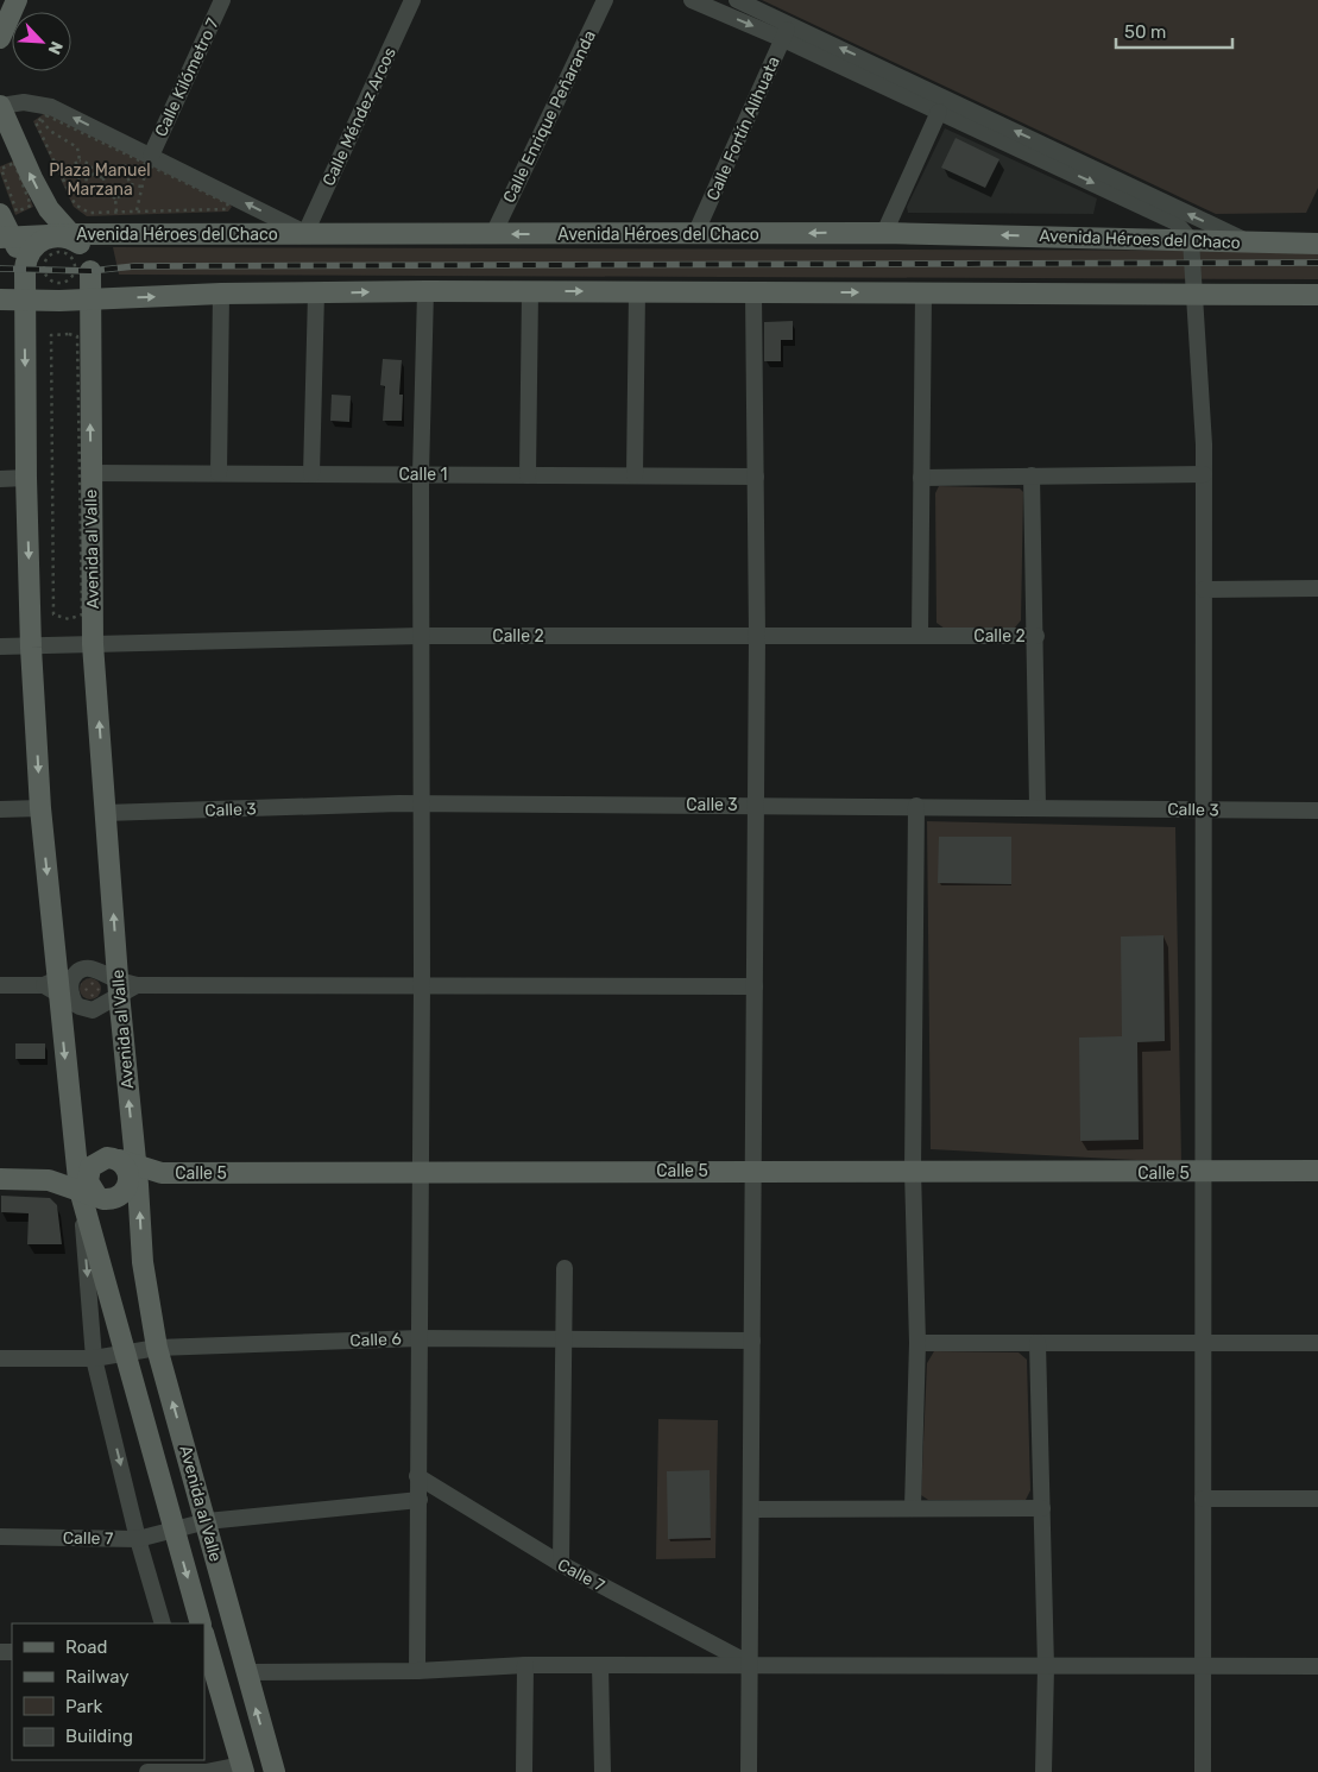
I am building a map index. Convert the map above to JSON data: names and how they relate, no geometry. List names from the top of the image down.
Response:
{
  "streets": {
    "main road": ["Avenida Héroes del Chaco", "Avenida al Valle", "Calle 5"],
    "street": [
      "Calle Kilómetro 7",
      "Calle Méndez Arcos",
      "Calle Enrique Peñaranda",
      "Calle Fortín Alihuata",
      "Calle 1",
      "Calle 2",
      "Calle 3",
      "Calle 6",
      "Calle 7"
    ]
  },
  "crossings": [
    ["Calle Méndez Arcos", "Avenida Héroes del Chaco"],
    ["Calle Enrique Peñaranda", "Avenida Héroes del Chaco"],
    ["Calle Fortín Alihuata", "Avenida Héroes del Chaco"],
    ["Calle 1", "Avenida al Valle"],
    ["Avenida al Valle", "Calle 2"],
    ["Avenida al Valle", "Calle 3"],
    ["Avenida al Valle", "Calle 5"],
    ["Avenida al Valle", "Calle 6"],
    ["Avenida al Valle", "Calle 7"]
  ],
  "parks": ["Plaza Manuel Marzana"],
  "legend": [
    "Road",
    "Railway",
    "Park",
    "Building"
  ],
  "scale_bar": "50 m",
  "north": "bottom right"
}
